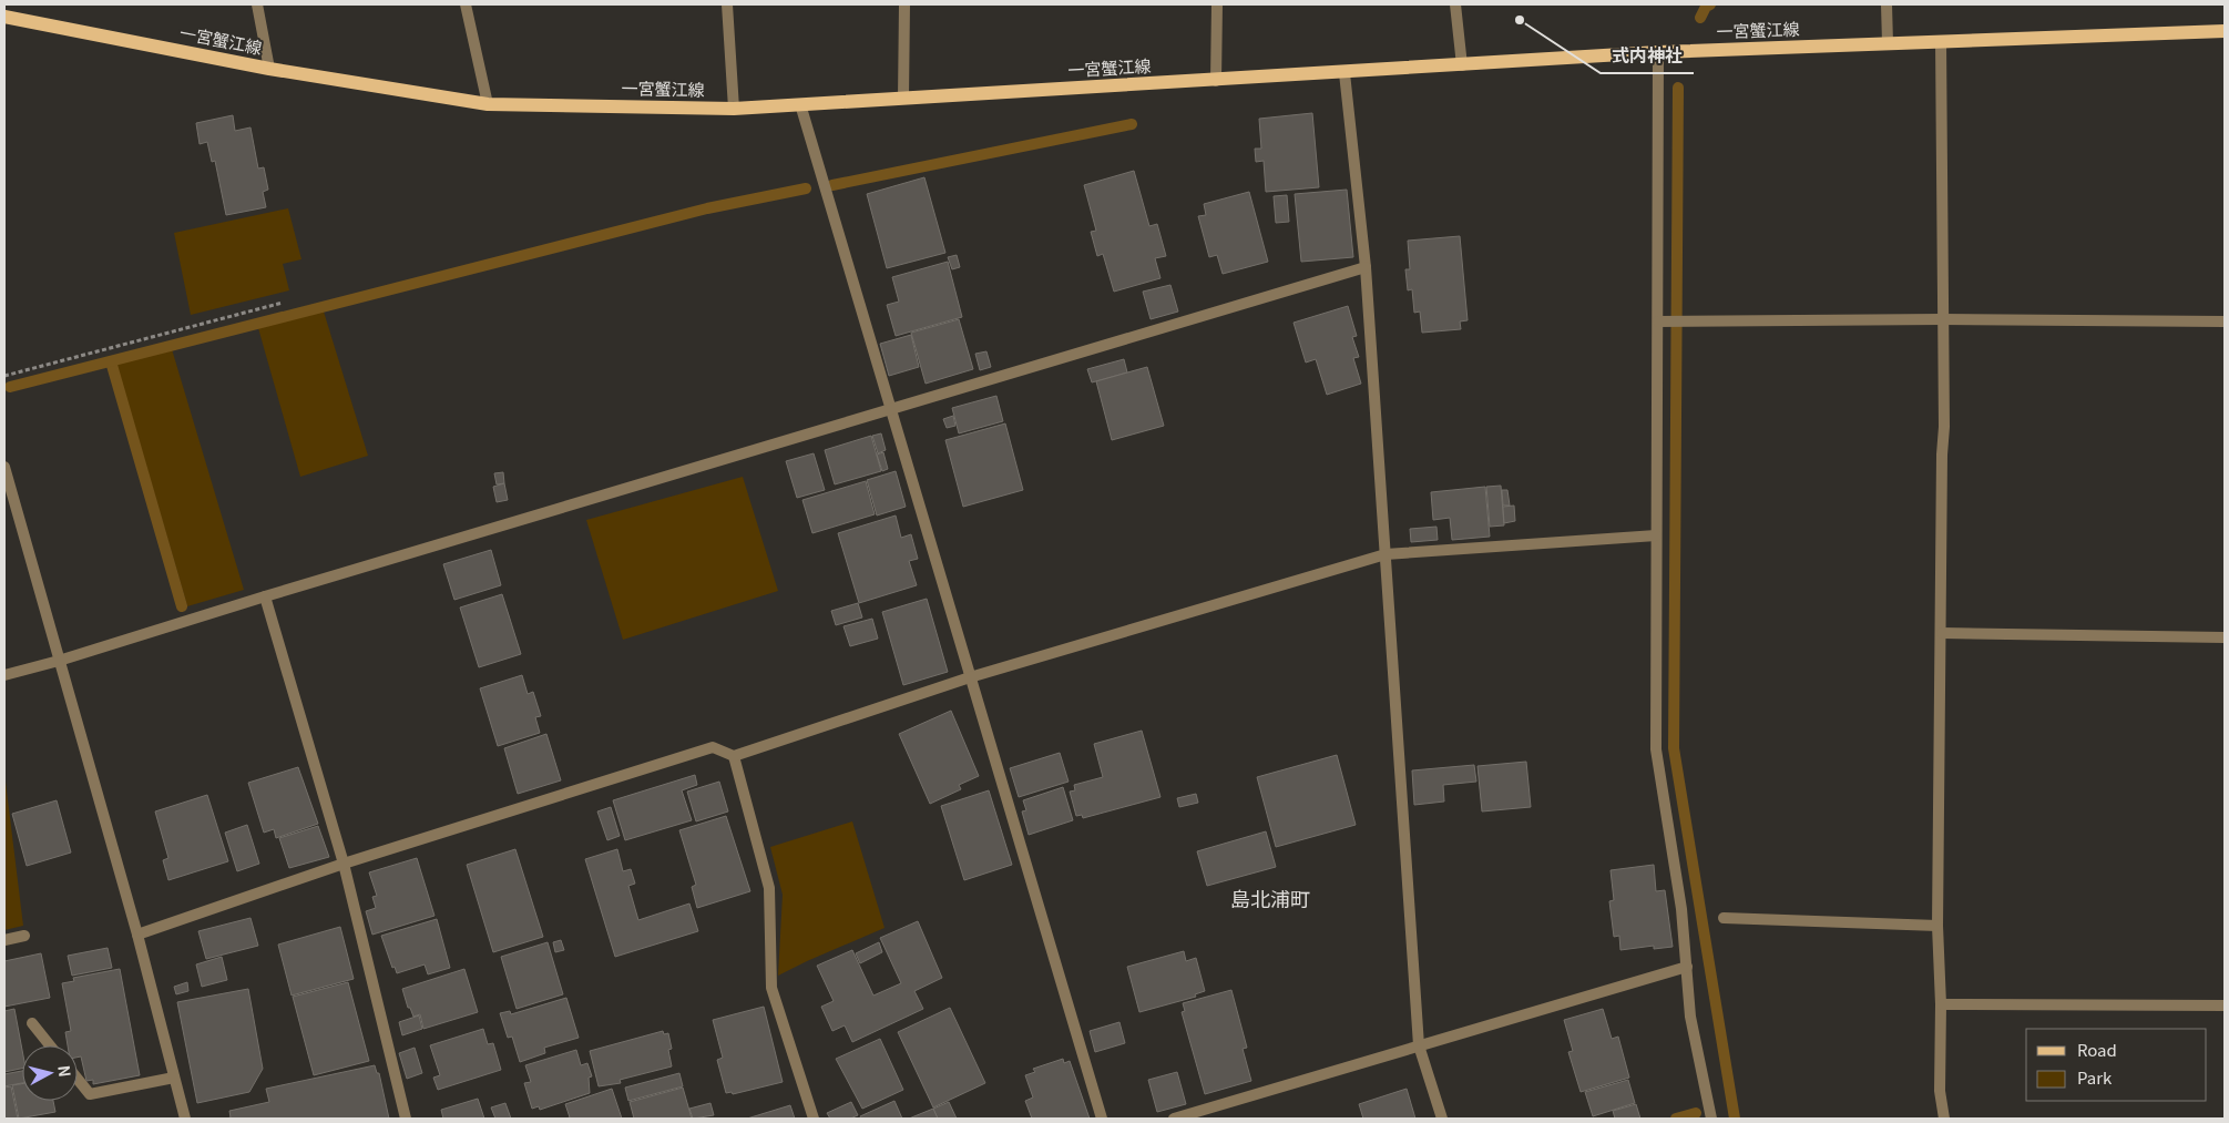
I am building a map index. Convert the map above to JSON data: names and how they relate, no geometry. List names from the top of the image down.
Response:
{
  "streets": {
    "main road": ["一宮蟹江線"]
  },
  "districts": ["島北浦町"],
  "places": ["式内神社"],
  "legend": ["Road", "Park"],
  "north": "right"
}
